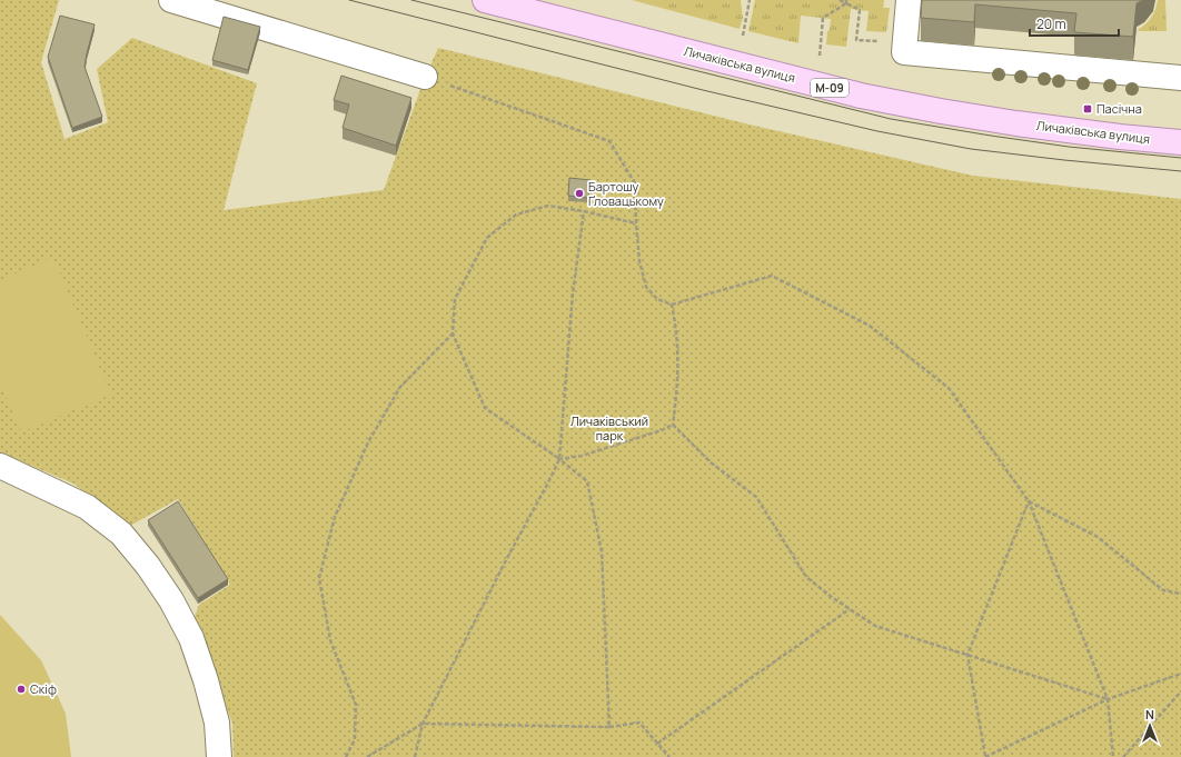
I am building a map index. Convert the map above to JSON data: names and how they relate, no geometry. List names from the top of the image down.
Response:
{
  "streets": {
    "main road": ["Личаківська вулиця", "М-09"]
  },
  "parks": ["Личаківський парк"],
  "places": {
    "transit": ["Пасічна"],
    "other": ["Бартошу Ґловацькому", "Скіф"]
  },
  "scale_bar": "20 m",
  "north": "top"
}
